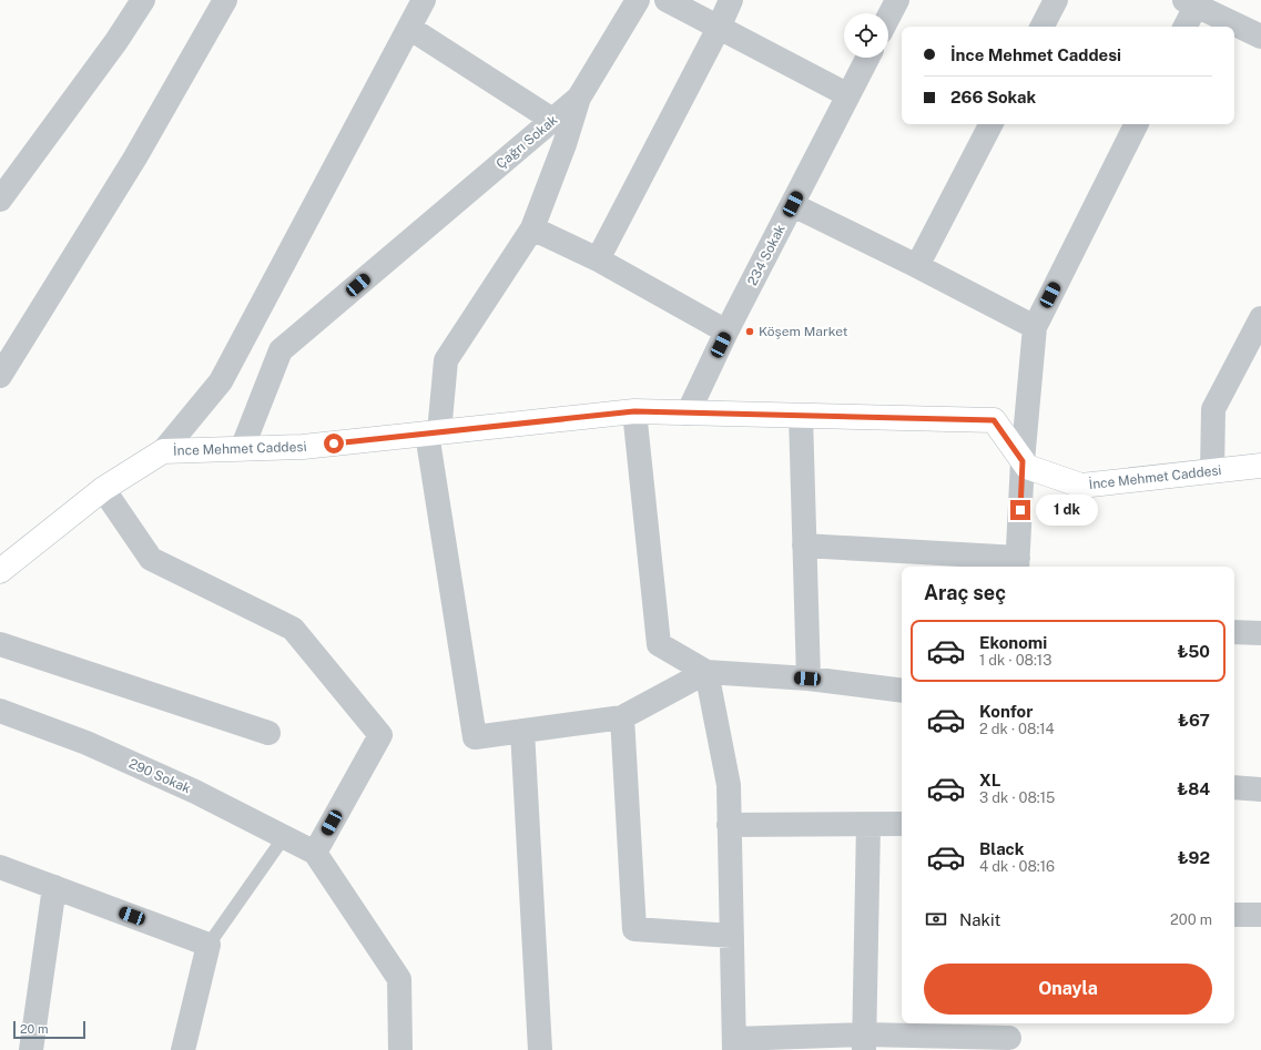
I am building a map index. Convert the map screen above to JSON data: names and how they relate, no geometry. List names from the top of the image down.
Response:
{
  "streets": {
    "street": [
      "Çağrı Sokak",
      "234 Sokak",
      "İnce Mehmet Caddesi",
      "290 Sokak"
    ]
  },
  "crossings": [
    ["Çağrı Sokak", "İnce Mehmet Caddesi"],
    ["234 Sokak", "İnce Mehmet Caddesi"]
  ],
  "places": ["Köşem Market"],
  "scale_bar": "20 m",
  "page": {
    "banner": ["İnce Mehmet Caddesi", "266 Sokak"],
    "bubble": "1 dk",
    "heading": "Araç seç",
    "list": [
      {
        "name": "Ekonomi",
        "note": "1 dk · 08:13",
        "value": "₺50"
      },
      {
        "name": "Konfor",
        "note": "2 dk · 08:14",
        "value": "₺67"
      },
      {
        "name": "XL",
        "note": "3 dk · 08:15",
        "value": "₺84"
      },
      {
        "name": "Black",
        "note": "4 dk · 08:16",
        "value": "₺92"
      }
    ],
    "pay": ["Nakit", "200 m"],
    "buttons": "Onayla",
    "scale": "20 m"
  }
}
